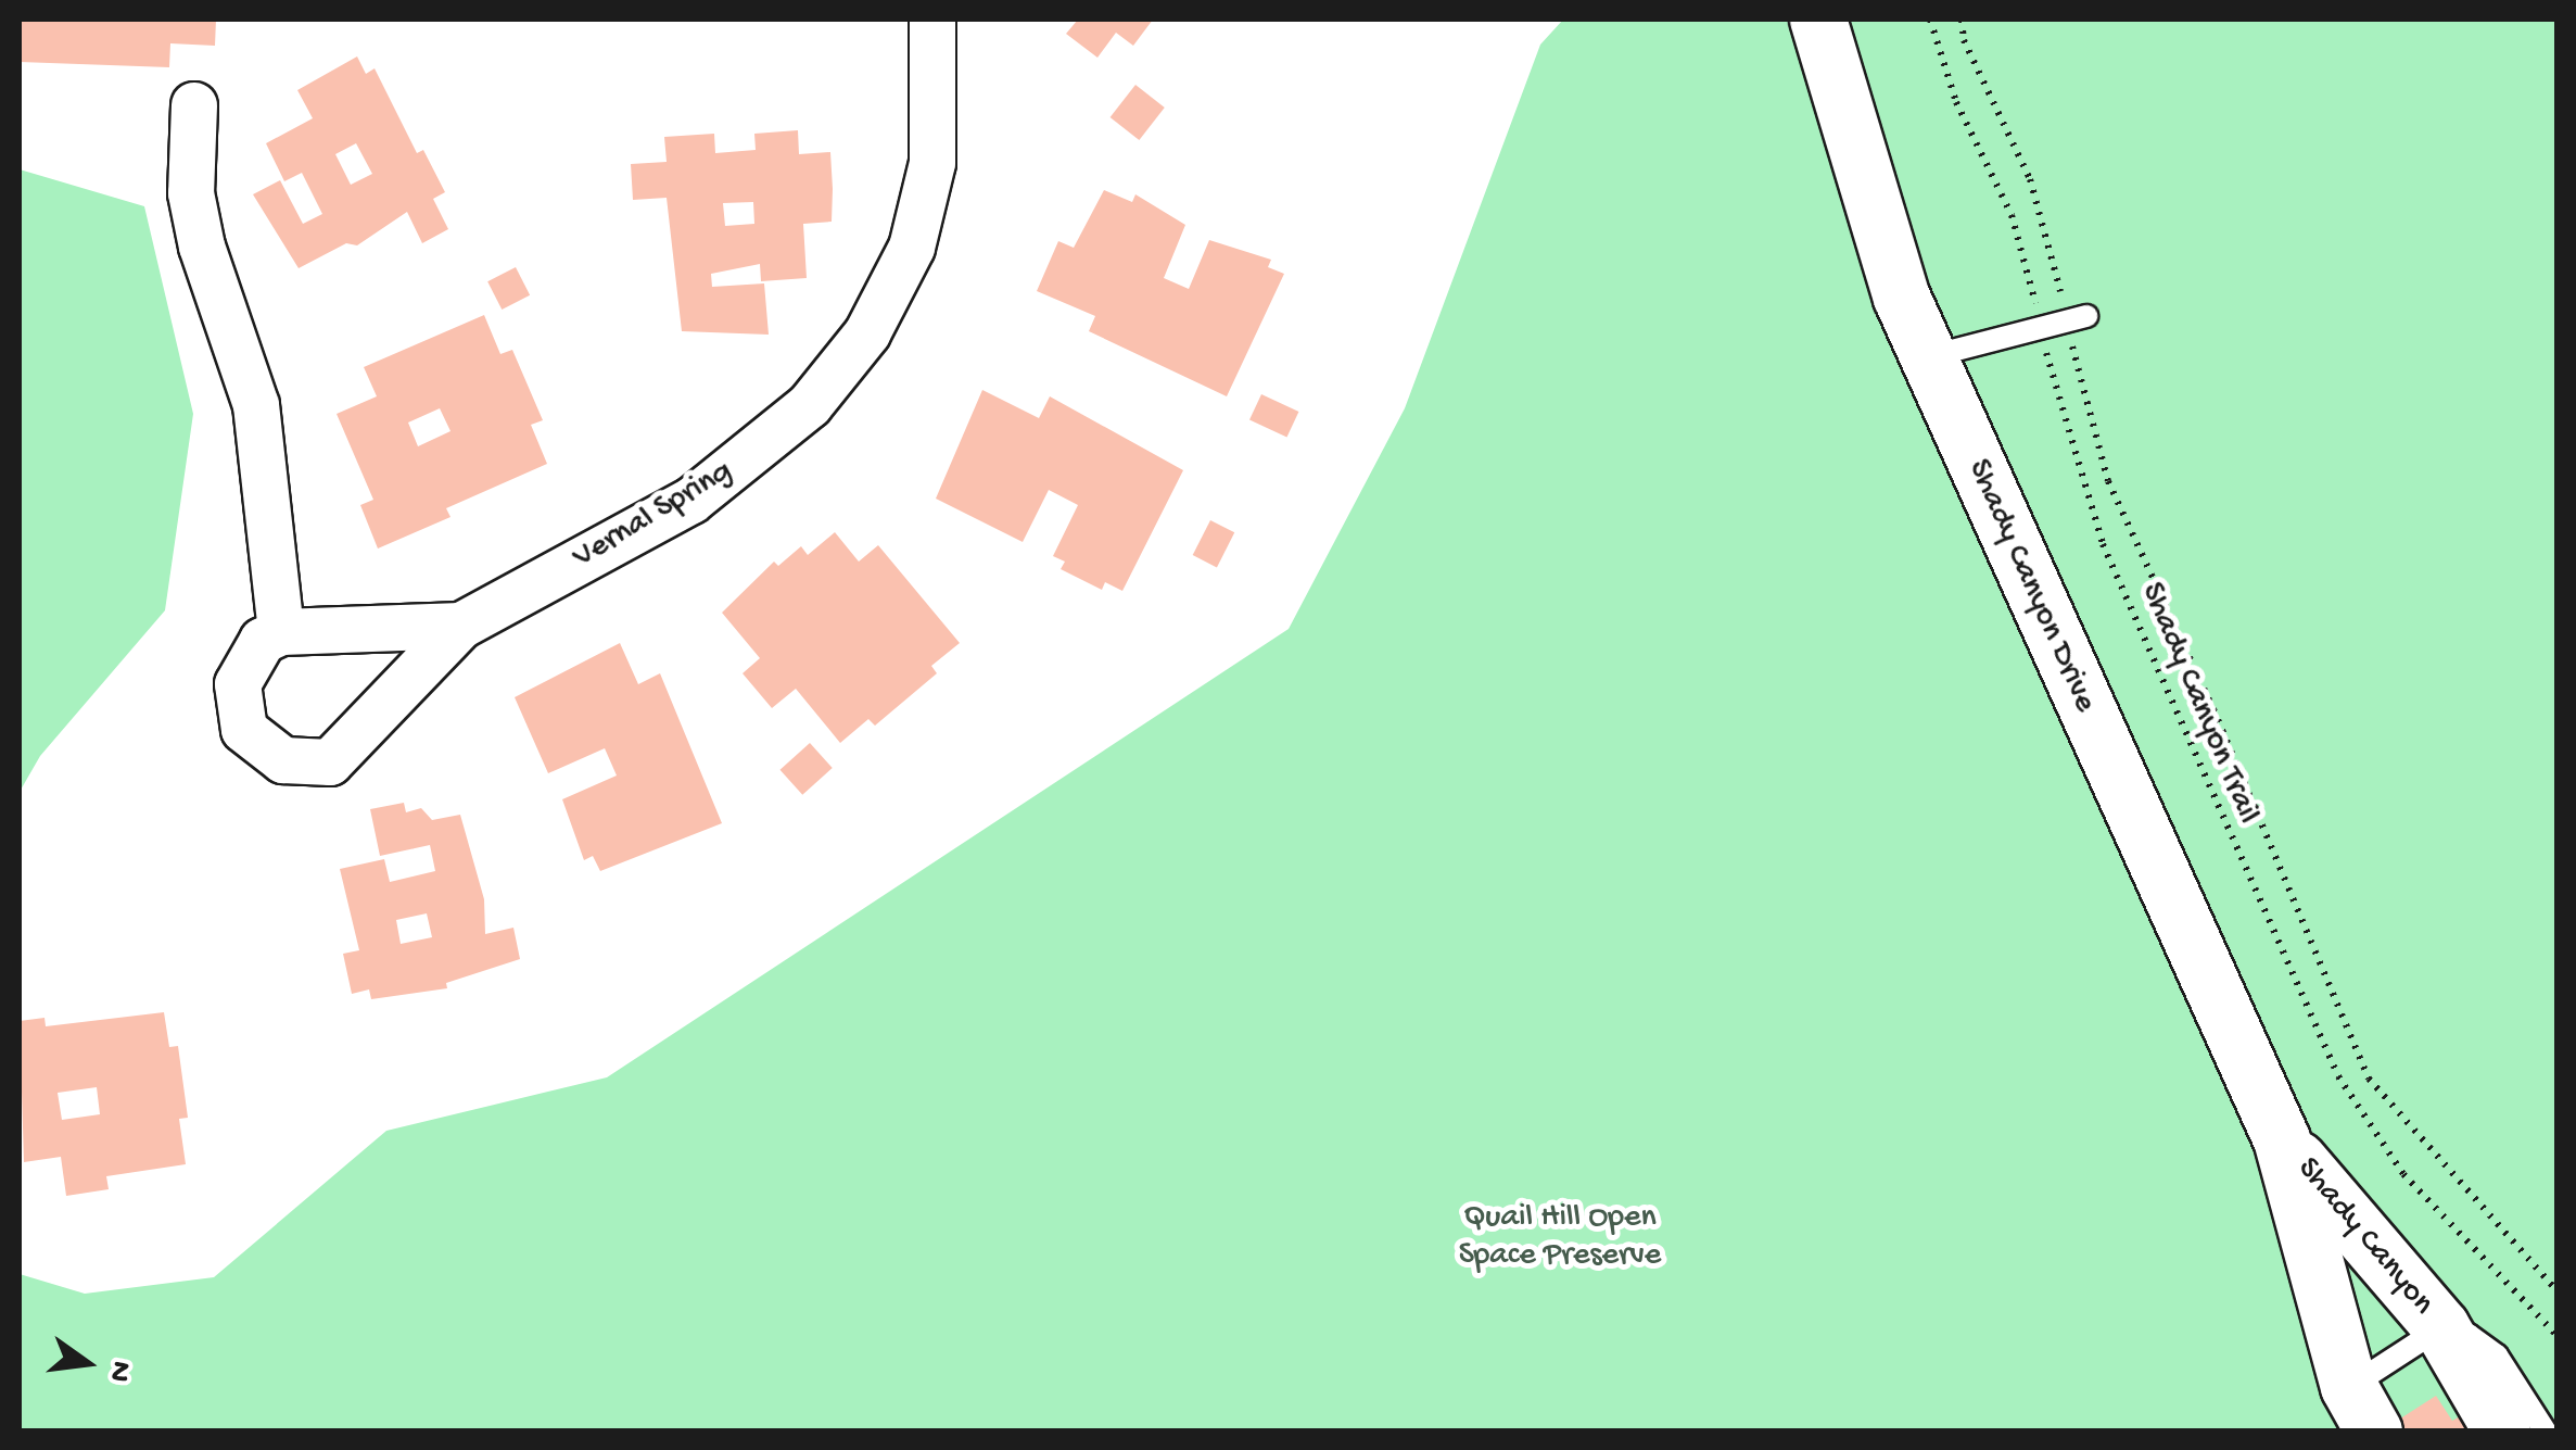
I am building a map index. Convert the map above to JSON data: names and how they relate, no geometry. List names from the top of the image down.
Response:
{
  "streets": {
    "street": ["Vernal Spring", "Shady Canyon Drive", "Shady Canyon"],
    "path": ["Shady Canyon Trail"]
  },
  "crossings": [
    ["Shady Canyon Drive", "Shady Canyon"]
  ],
  "parks": ["Quail Hill Open Space Preserve"],
  "north": "right"
}
